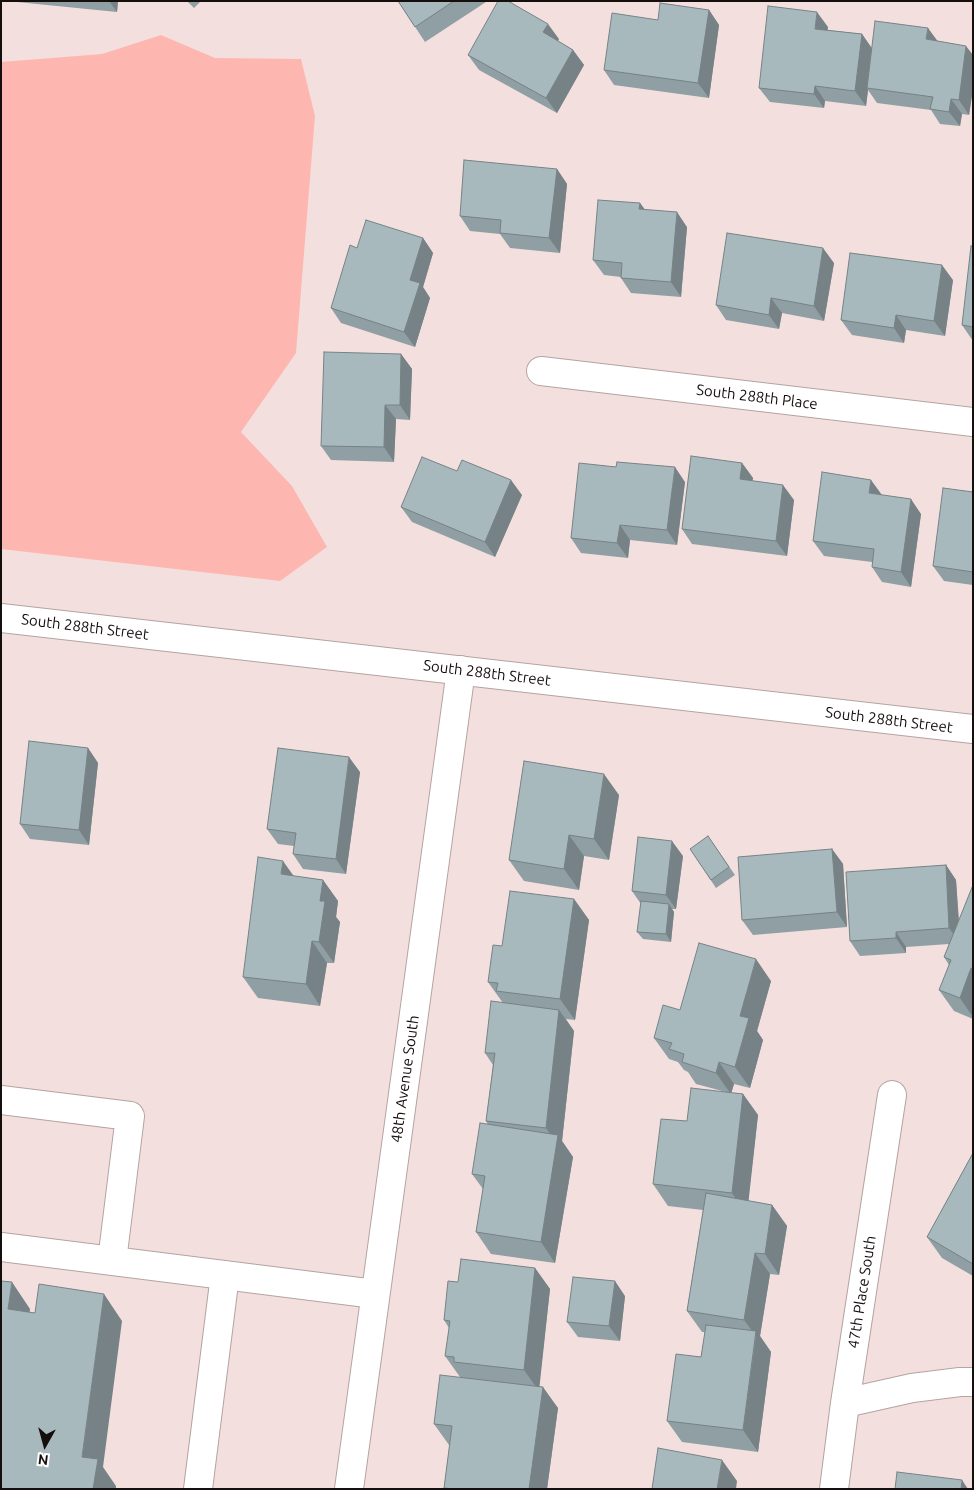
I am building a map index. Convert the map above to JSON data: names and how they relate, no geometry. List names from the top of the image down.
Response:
{
  "streets": {
    "street": [
      "South 288th Place",
      "South 288th Street",
      "48th Avenue South",
      "47th Place South"
    ]
  },
  "crossings": [
    ["South 288th Street", "48th Avenue South"]
  ],
  "north": "bottom"
}
